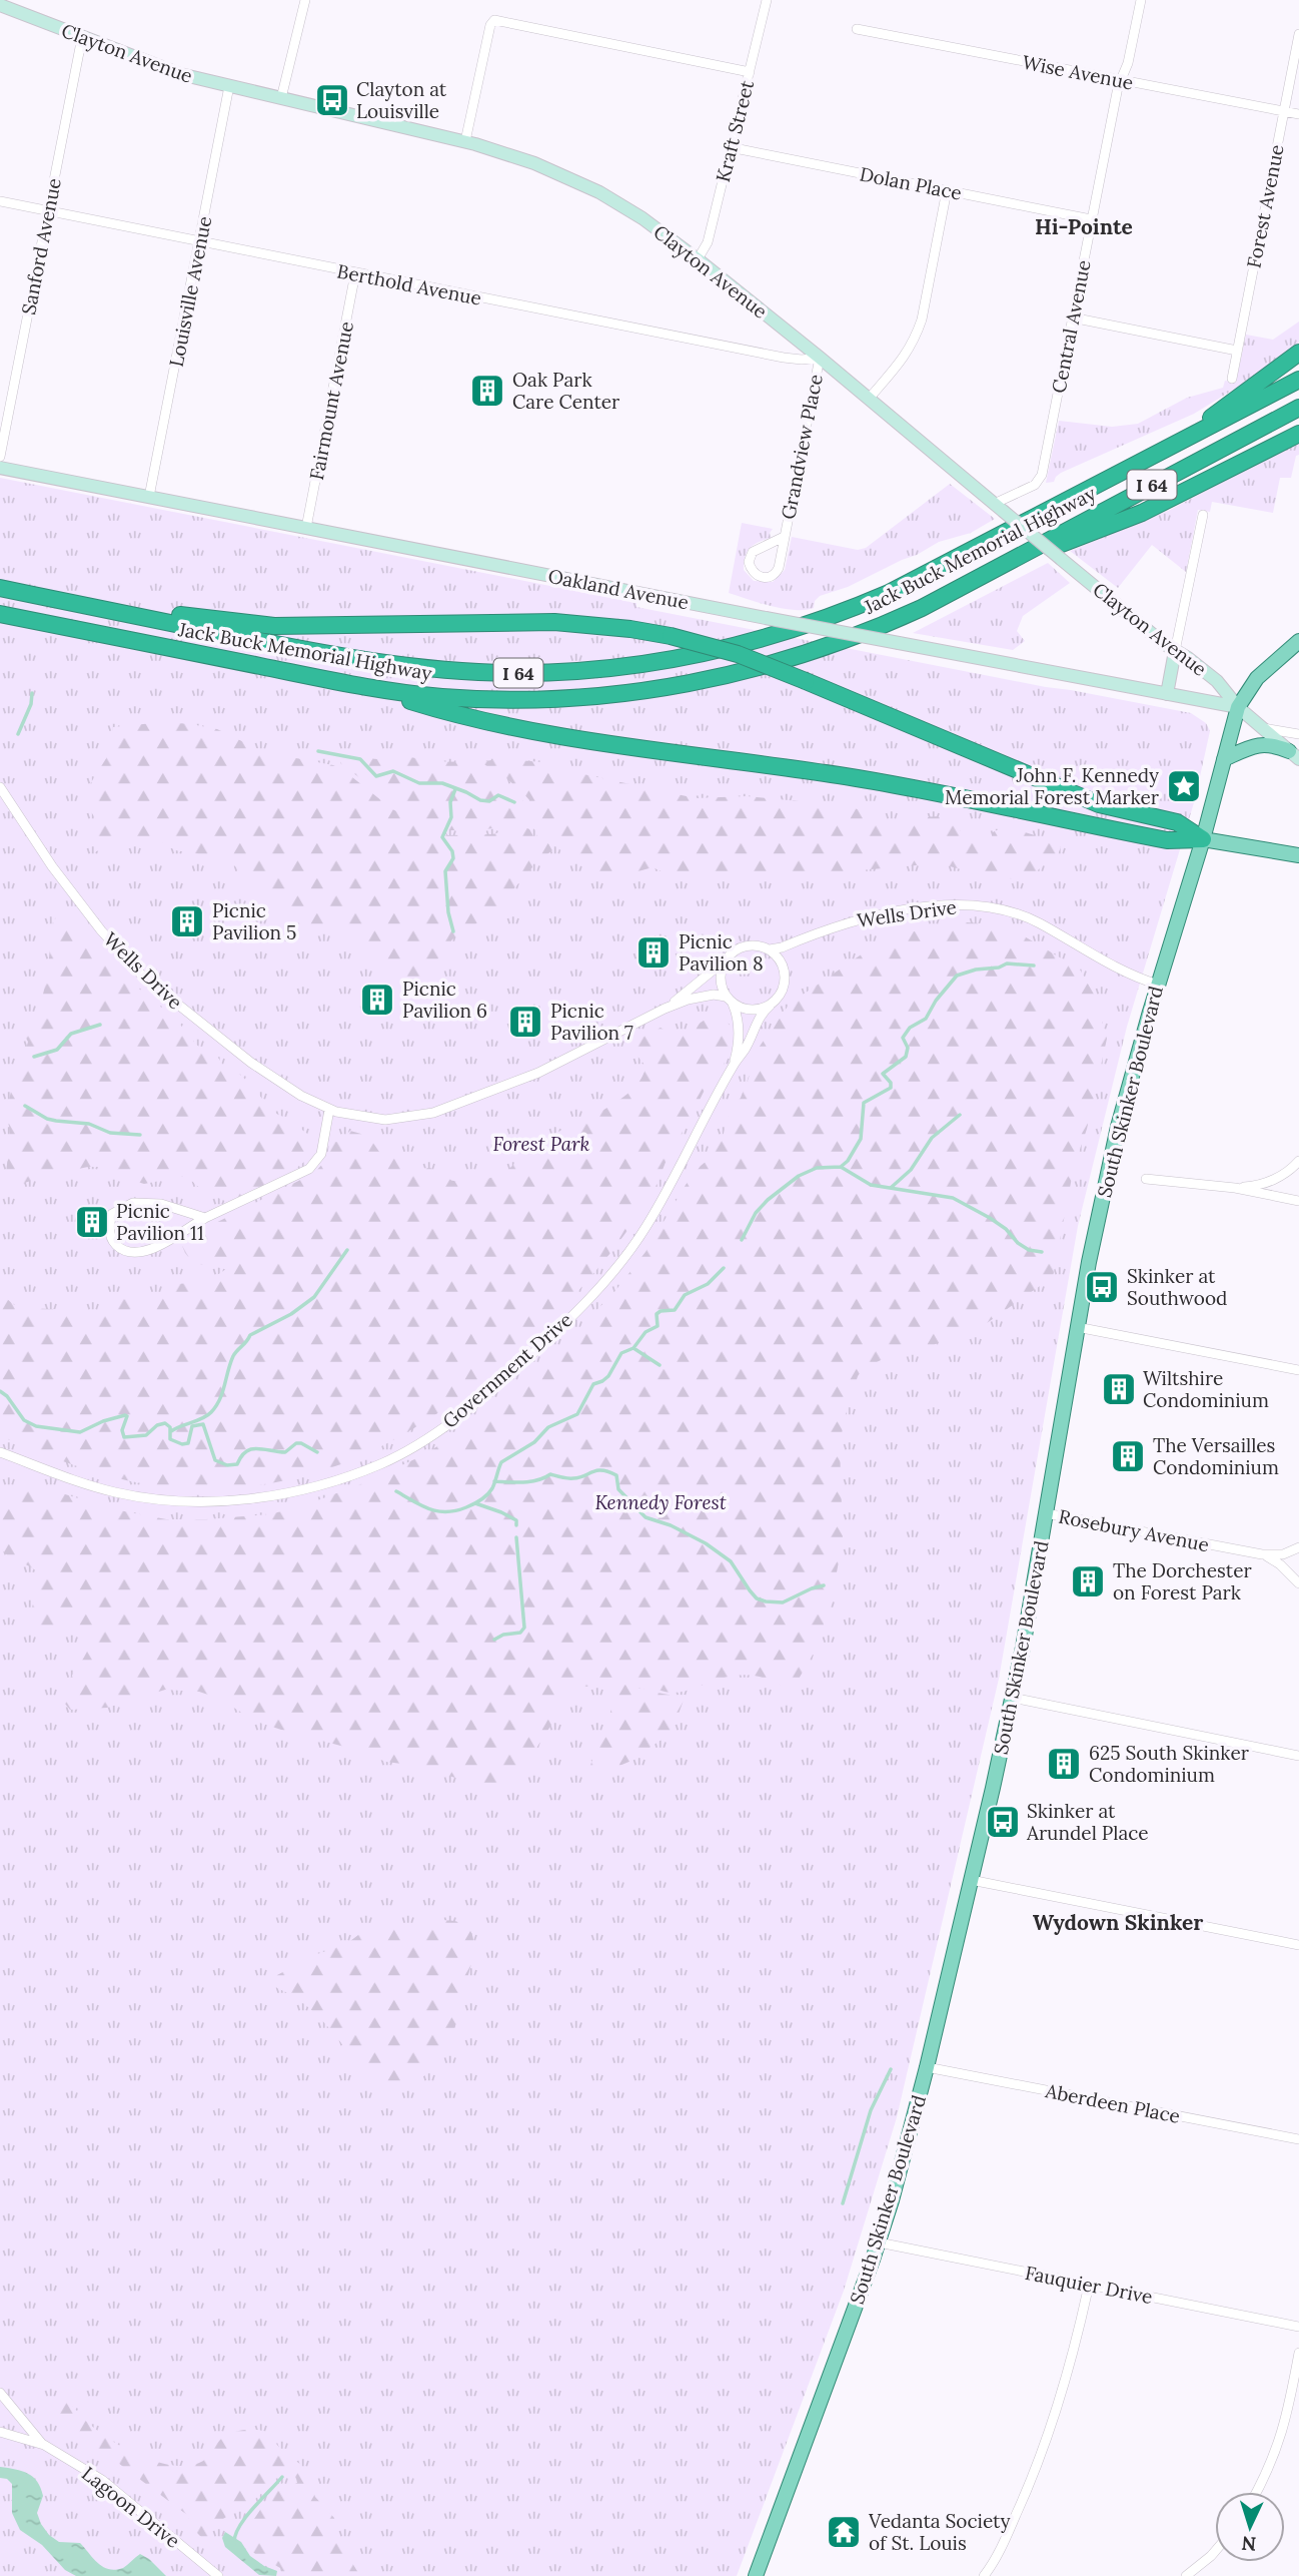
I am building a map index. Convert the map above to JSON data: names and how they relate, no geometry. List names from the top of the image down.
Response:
{
  "streets": {
    "highway": ["I 64", "Jack Buck Memorial Highway"],
    "main road": ["South Skinker Boulevard"],
    "street": [
      "Clayton Avenue",
      "Wise Avenue",
      "Kraft Street",
      "Dolan Place",
      "Forest Avenue",
      "Sanford Avenue",
      "Berthold Avenue",
      "Louisville Avenue",
      "Central Avenue",
      "Fairmount Avenue",
      "Grandview Place",
      "Oakland Avenue",
      "Wells Drive",
      "Government Drive",
      "Rosebury Avenue",
      "Aberdeen Place",
      "Fauquier Drive",
      "Lagoon Drive"
    ]
  },
  "crossings": [
    ["Clayton Avenue", "Kraft Street"],
    ["Clayton Avenue", "Sanford Avenue"],
    ["Clayton Avenue", "Berthold Avenue"],
    ["Clayton Avenue", "Louisville Avenue"],
    ["Clayton Avenue", "Central Avenue"],
    ["Clayton Avenue", "Grandview Place"],
    ["Clayton Avenue", "Oakland Avenue"],
    ["Clayton Avenue", "South Skinker Boulevard"],
    ["Wise Avenue", "Forest Avenue"],
    ["Wise Avenue", "Central Avenue"],
    ["Kraft Street", "Dolan Place"],
    ["Dolan Place", "Central Avenue"],
    ["Sanford Avenue", "Berthold Avenue"],
    ["Berthold Avenue", "Louisville Avenue"],
    ["Berthold Avenue", "Fairmount Avenue"],
    ["Berthold Avenue", "Grandview Place"],
    ["Louisville Avenue", "Oakland Avenue"],
    ["Fairmount Avenue", "Oakland Avenue"],
    ["Oakland Avenue", "South Skinker Boulevard"],
    ["Wells Drive", "South Skinker Boulevard"],
    ["Wells Drive", "Government Drive"],
    ["South Skinker Boulevard", "Rosebury Avenue"],
    ["South Skinker Boulevard", "Aberdeen Place"],
    ["South Skinker Boulevard", "Fauquier Drive"]
  ],
  "districts": ["Hi-Pointe", "Wydown Skinker"],
  "parks": ["Forest Park", "Kennedy Forest"],
  "places": {
    "bus stop": ["Clayton at Louisville", "Skinker at Southwood", "Skinker at Arundel Place"],
    "building": [
      "Oak Park Care Center",
      "Picnic Pavilion 5",
      "Picnic Pavilion 8",
      "Picnic Pavilion 6",
      "Picnic Pavilion 7",
      "Picnic Pavilion 11",
      "Wiltshire Condominium",
      "The Versailles Condominium",
      "The Dorchester on Forest Park",
      "625 South Skinker Condominium"
    ],
    "place": ["John F. Kennedy Memorial Forest Marker"],
    "temple": ["Vedanta Society of St. Louis"]
  },
  "north": "bottom"
}
